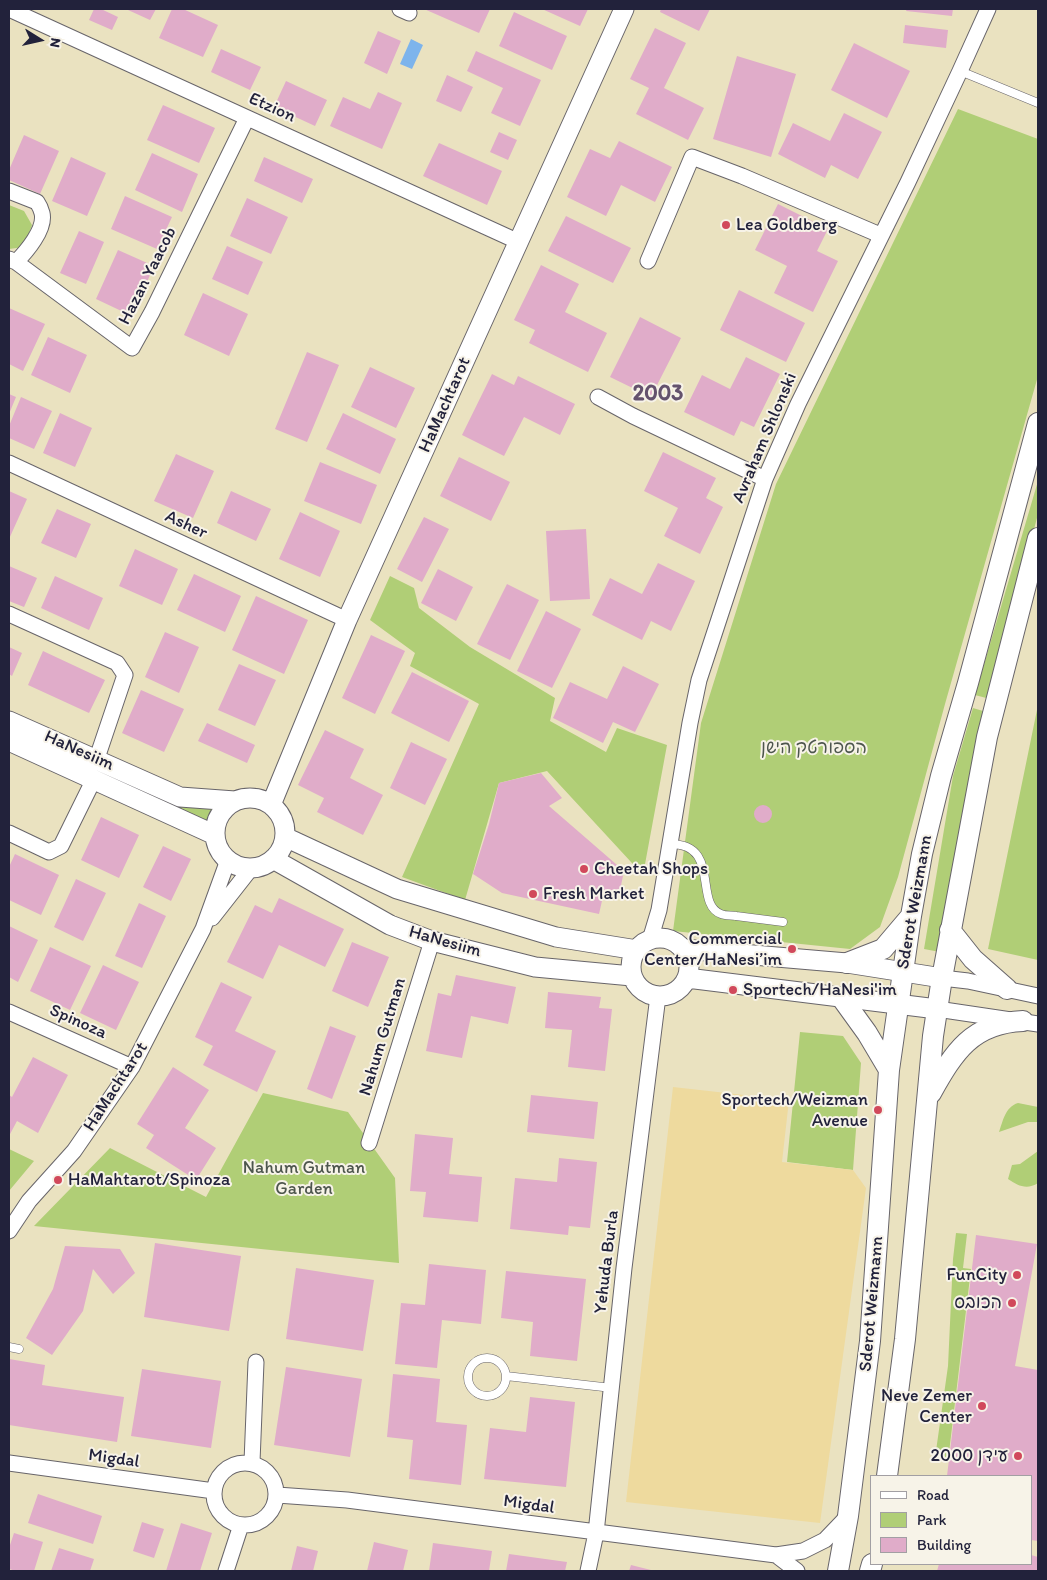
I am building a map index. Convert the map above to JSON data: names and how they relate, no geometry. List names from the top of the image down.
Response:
{
  "streets": {
    "main road": ["Sderot Weizmann"],
    "street": [
      "Etzion",
      "Hazan Yaacob",
      "HaMachtarot",
      "Avraham Shlonski",
      "Asher",
      "HaNesiim",
      "Spinoza",
      "Nahum Gutman",
      "Yehuda Burla",
      "Migdal"
    ]
  },
  "crossings": [
    ["Etzion", "Hazan Yaacob"],
    ["Etzion", "HaMachtarot"],
    ["HaMachtarot", "Asher"],
    ["HaMachtarot", "HaNesiim"],
    ["HaMachtarot", "Spinoza"],
    ["Avraham Shlonski", "HaNesiim"],
    ["Avraham Shlonski", "Yehuda Burla"],
    ["HaNesiim", "Nahum Gutman"],
    ["HaNesiim", "Yehuda Burla"],
    ["Sderot Weizmann", "Migdal"],
    ["Yehuda Burla", "Migdal"]
  ],
  "districts": ["2003"],
  "parks": ["הספורטק הישן", "Nahum Gutman Garden"],
  "places": [
    "Lea Goldberg",
    "Cheetah Shops",
    "Fresh Market",
    "Commercial Center/HaNesi’im",
    "Sportech/HaNesi'im",
    "Sportech/Weizman Avenue",
    "HaMahtarot/Spinoza",
    "FunCity",
    "הכובס",
    "Neve Zemer Center",
    "עידן 2000"
  ],
  "legend": ["Road", "Park", "Building"],
  "north": "right"
}
